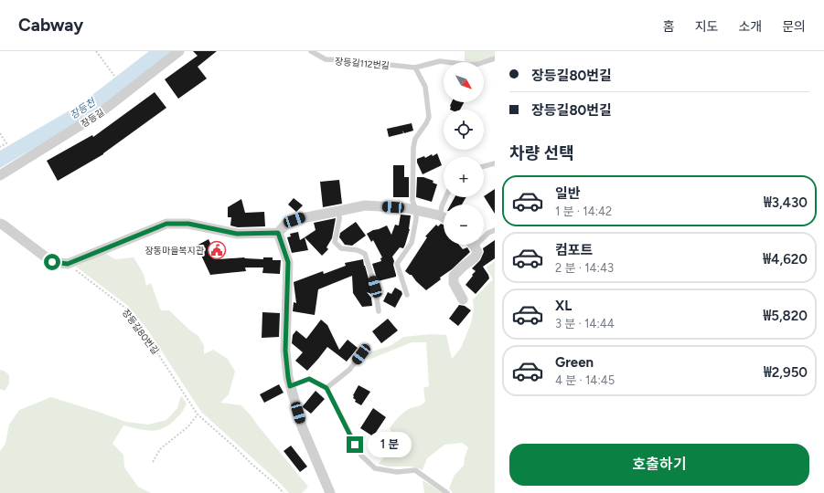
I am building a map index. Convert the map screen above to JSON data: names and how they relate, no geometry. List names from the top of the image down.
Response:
{
  "streets": {
    "street": ["장등길"],
    "lane": ["장등길112번길"],
    "path": ["장등길80번길"]
  },
  "water": ["장등천"],
  "places": {
    "public building": ["장동마을복지관"]
  },
  "north": "bottom right",
  "page": {
    "header": "Cabway",
    "nav": [
      "홈",
      "지도",
      "소개",
      "문의"
    ],
    "banner": ["장등길80번길", "장등길80번길"],
    "map_buttons": ["+", "−"],
    "heading": "차량 선택",
    "list": [
      {
        "name": "일반",
        "note": "1 분 · 14:42",
        "value": "₩3,430"
      },
      {
        "name": "컴포트",
        "note": "2 분 · 14:43",
        "value": "₩4,620"
      },
      {
        "name": "XL",
        "note": "3 분 · 14:44",
        "value": "₩5,820"
      },
      {
        "name": "Green",
        "note": "4 분 · 14:45",
        "value": "₩2,950"
      }
    ],
    "bubble": "1 분",
    "buttons": "호출하기"
  }
}
